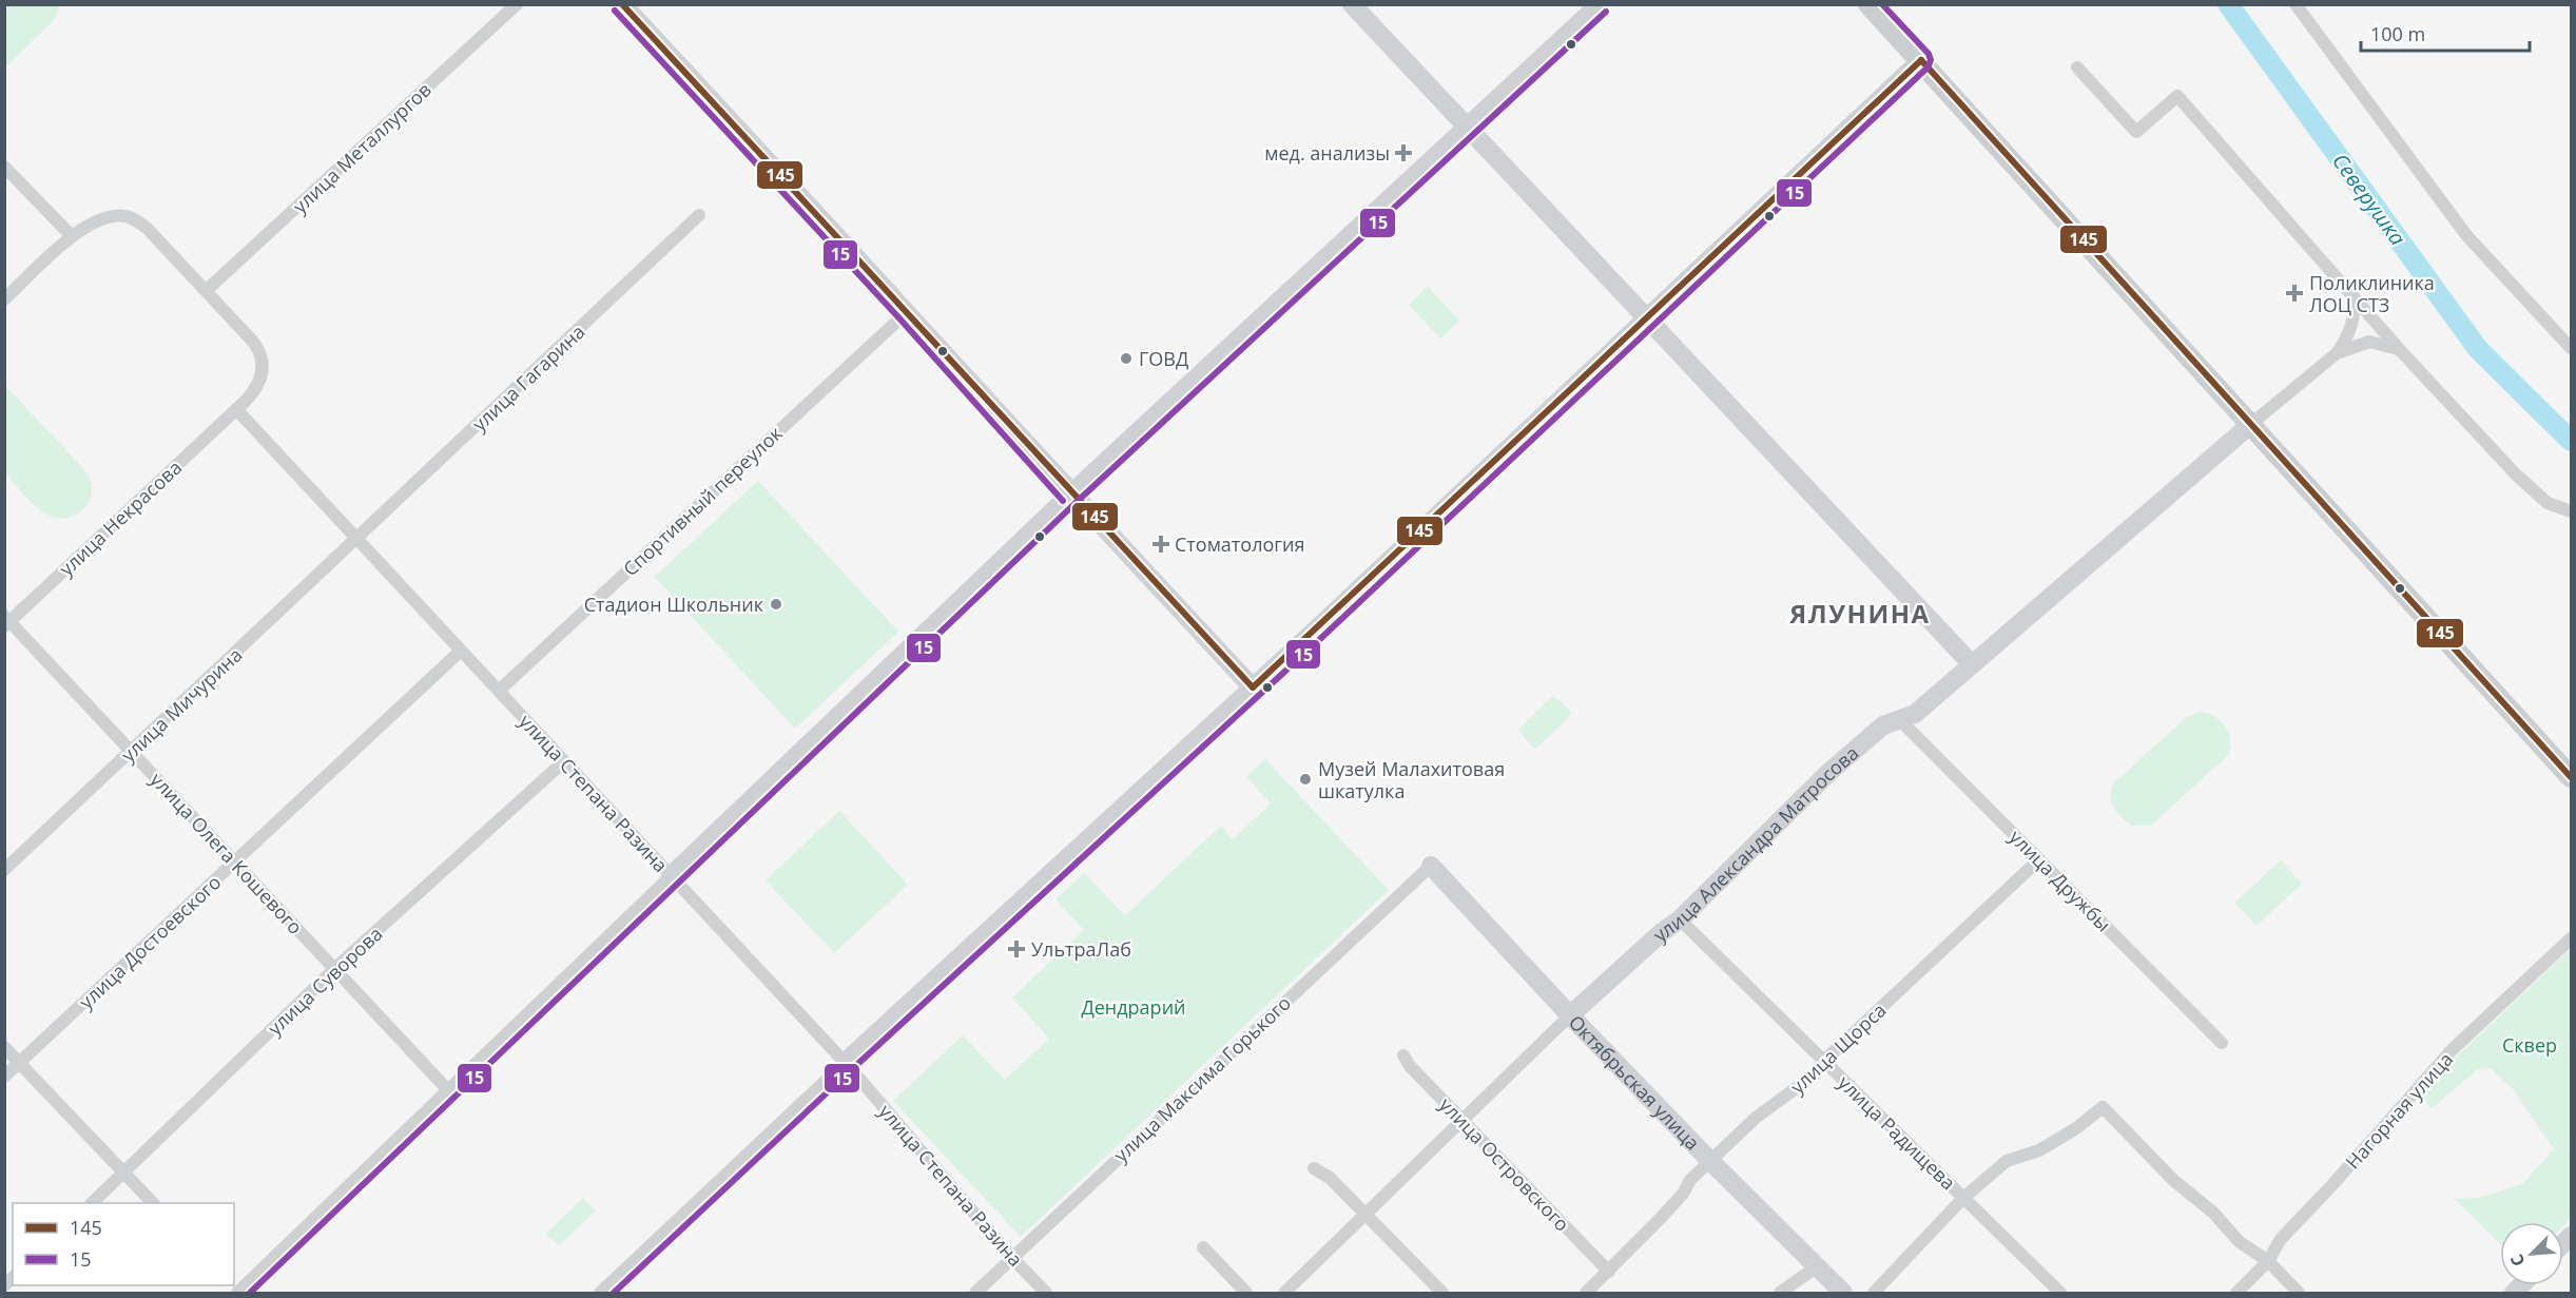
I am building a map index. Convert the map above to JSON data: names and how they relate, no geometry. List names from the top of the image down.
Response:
{
  "streets": {
    "street": [
      "улица Металлургов",
      "улица Гагарина",
      "Спортивный переулок",
      "улица Некрасова",
      "улица Мичурина",
      "улица Степана Разина",
      "улица Александра Матросова",
      "улица Олега Кошевого",
      "улица Дружбы",
      "улица Достоевского",
      "улица Суворова",
      "улица Щорса",
      "улица Максима Горького",
      "Октябрьская улица",
      "Нагорная улица",
      "улица Радищева",
      "улица Островского"
    ]
  },
  "crossings": [
    ["улица Металлургов", "улица Некрасова"],
    ["улица Гагарина", "улица Мичурина"],
    ["улица Гагарина", "улица Степана Разина"],
    ["Спортивный переулок", "улица Степана Разина"],
    ["улица Некрасова", "улица Степана Разина"],
    ["улица Некрасова", "улица Олега Кошевого"],
    ["улица Мичурина", "улица Степана Разина"],
    ["улица Мичурина", "улица Олега Кошевого"],
    ["улица Степана Разина", "улица Достоевского"],
    ["улица Степана Разина", "улица Суворова"],
    ["улица Степана Разина", "улица Максима Горького"],
    ["улица Александра Матросова", "улица Дружбы"],
    ["улица Александра Матросова", "Октябрьская улица"],
    ["улица Александра Матросова", "улица Радищева"],
    ["улица Александра Матросова", "улица Островского"],
    ["улица Олега Кошевого", "улица Достоевского"],
    ["улица Олега Кошевого", "улица Суворова"],
    ["улица Дружбы", "улица Щорса"],
    ["улица Щорса", "Октябрьская улица"],
    ["улица Щорса", "улица Радищева"],
    ["улица Щорса", "улица Островского"],
    ["улица Максима Горького", "Октябрьская улица"]
  ],
  "districts": ["ЯЛУНИНА"],
  "water": ["Северушка"],
  "parks": ["Дендрарий", "Сквер"],
  "places": {
    "health": [
      "мед. анализы",
      "Поликлиника ЛОЦ СТЗ",
      "Стоматология",
      "УльтраЛаб"
    ],
    "other": ["ГОВД", "Стадион Школьник", "Музей Малахитовая шкатулка"]
  },
  "lines": ["transit line 145", "transit line 15"],
  "legend": ["145", "15"],
  "scale_bar": "100 m",
  "north": "bottom left"
}
